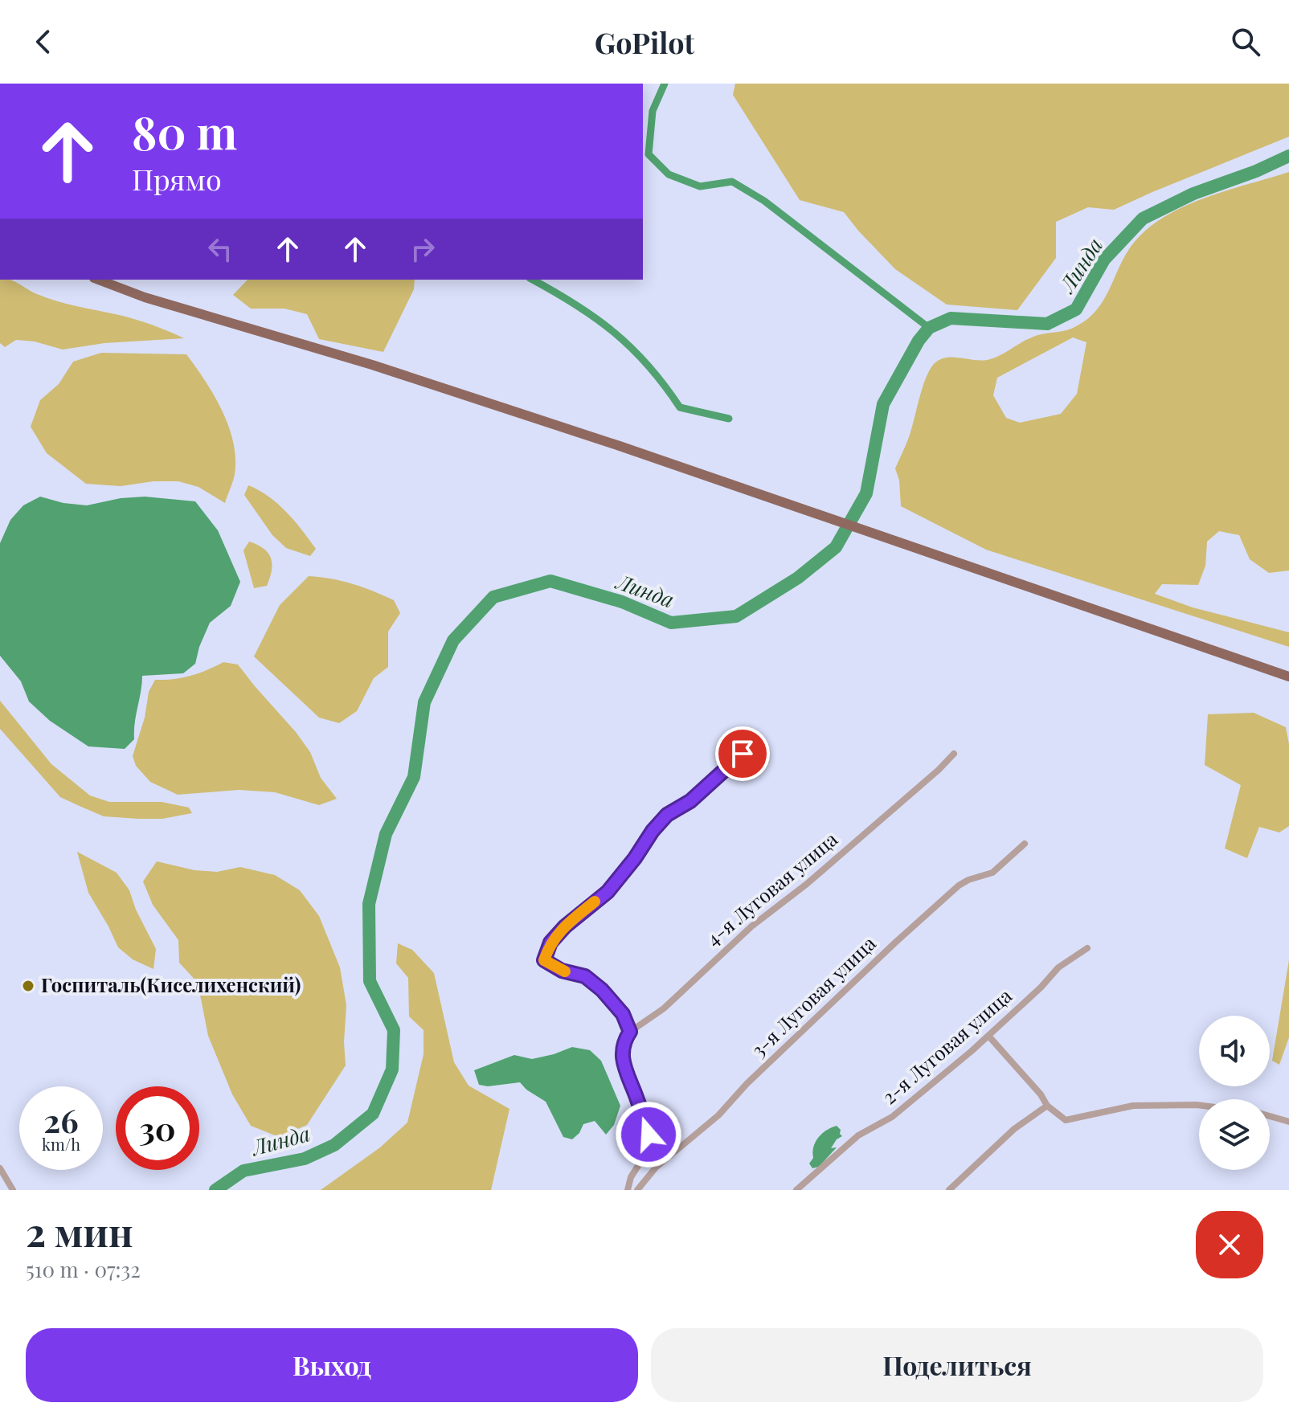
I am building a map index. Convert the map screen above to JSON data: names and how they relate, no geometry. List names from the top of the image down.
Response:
{
  "streets": {
    "street": ["4-я Луговая улица", "3-я Луговая улица", "2-я Луговая улица"]
  },
  "water": ["Линда"],
  "places": ["Госпиталь(Киселихенский)"],
  "page": {
    "header": "GoPilot",
    "turn": ["80 m", "Прямо"],
    "speed": "26 km/h",
    "limit": "30",
    "heading": ["2 мин", "510 m · 07:32"],
    "buttons": ["Выход", "Поделиться"]
  }
}
